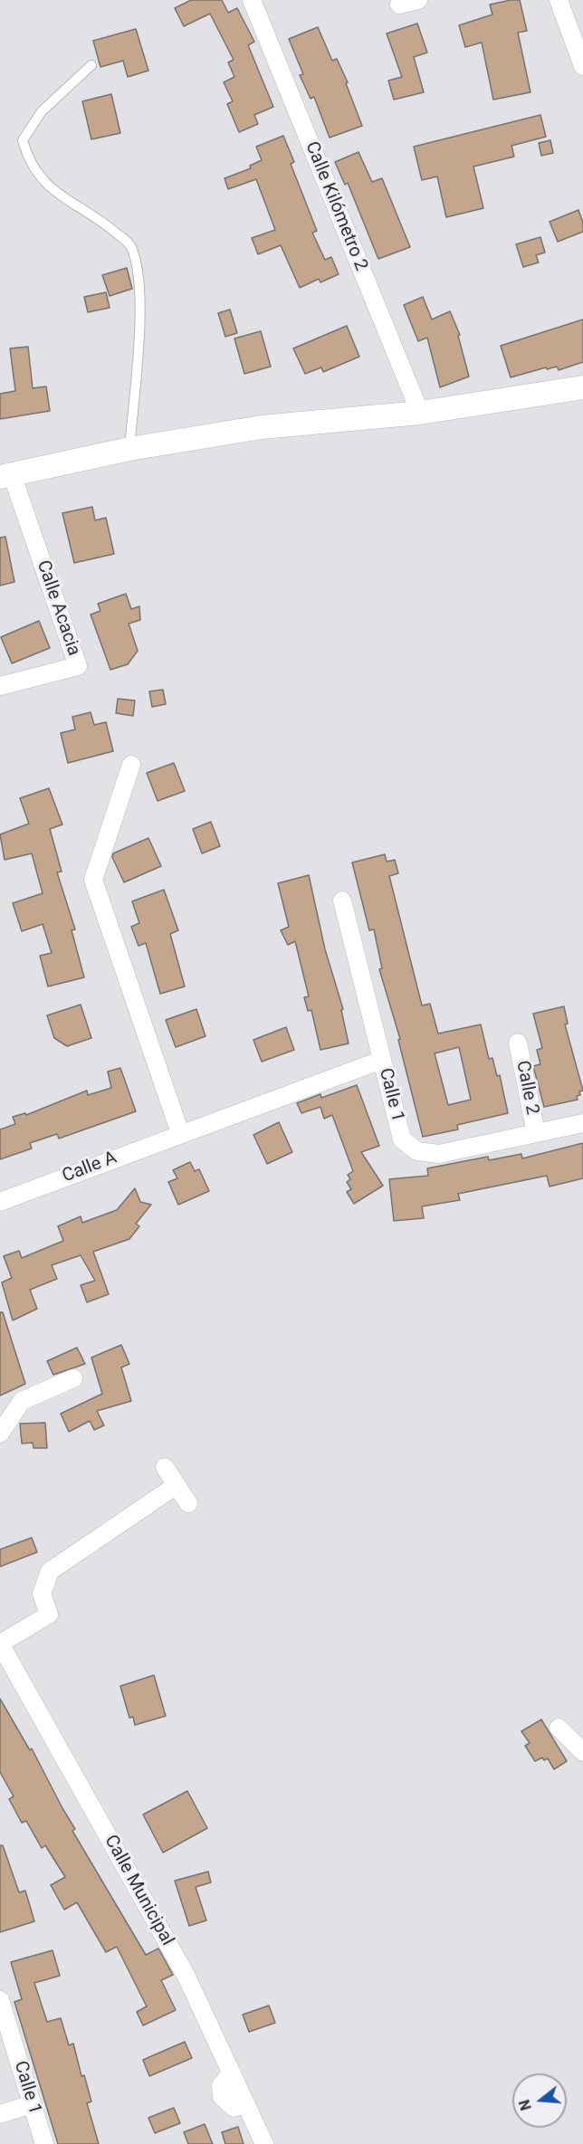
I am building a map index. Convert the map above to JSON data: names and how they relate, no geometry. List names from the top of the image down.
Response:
{
  "streets": {
    "street": [
      "Calle Kilómetro 2",
      "Calle Acacia",
      "Calle 2",
      "Calle 1",
      "Calle A",
      "Calle Municipal"
    ]
  },
  "crossings": [
    ["Calle 2", "Calle 1"],
    ["Calle 1", "Calle A"]
  ],
  "north": "left"
}
